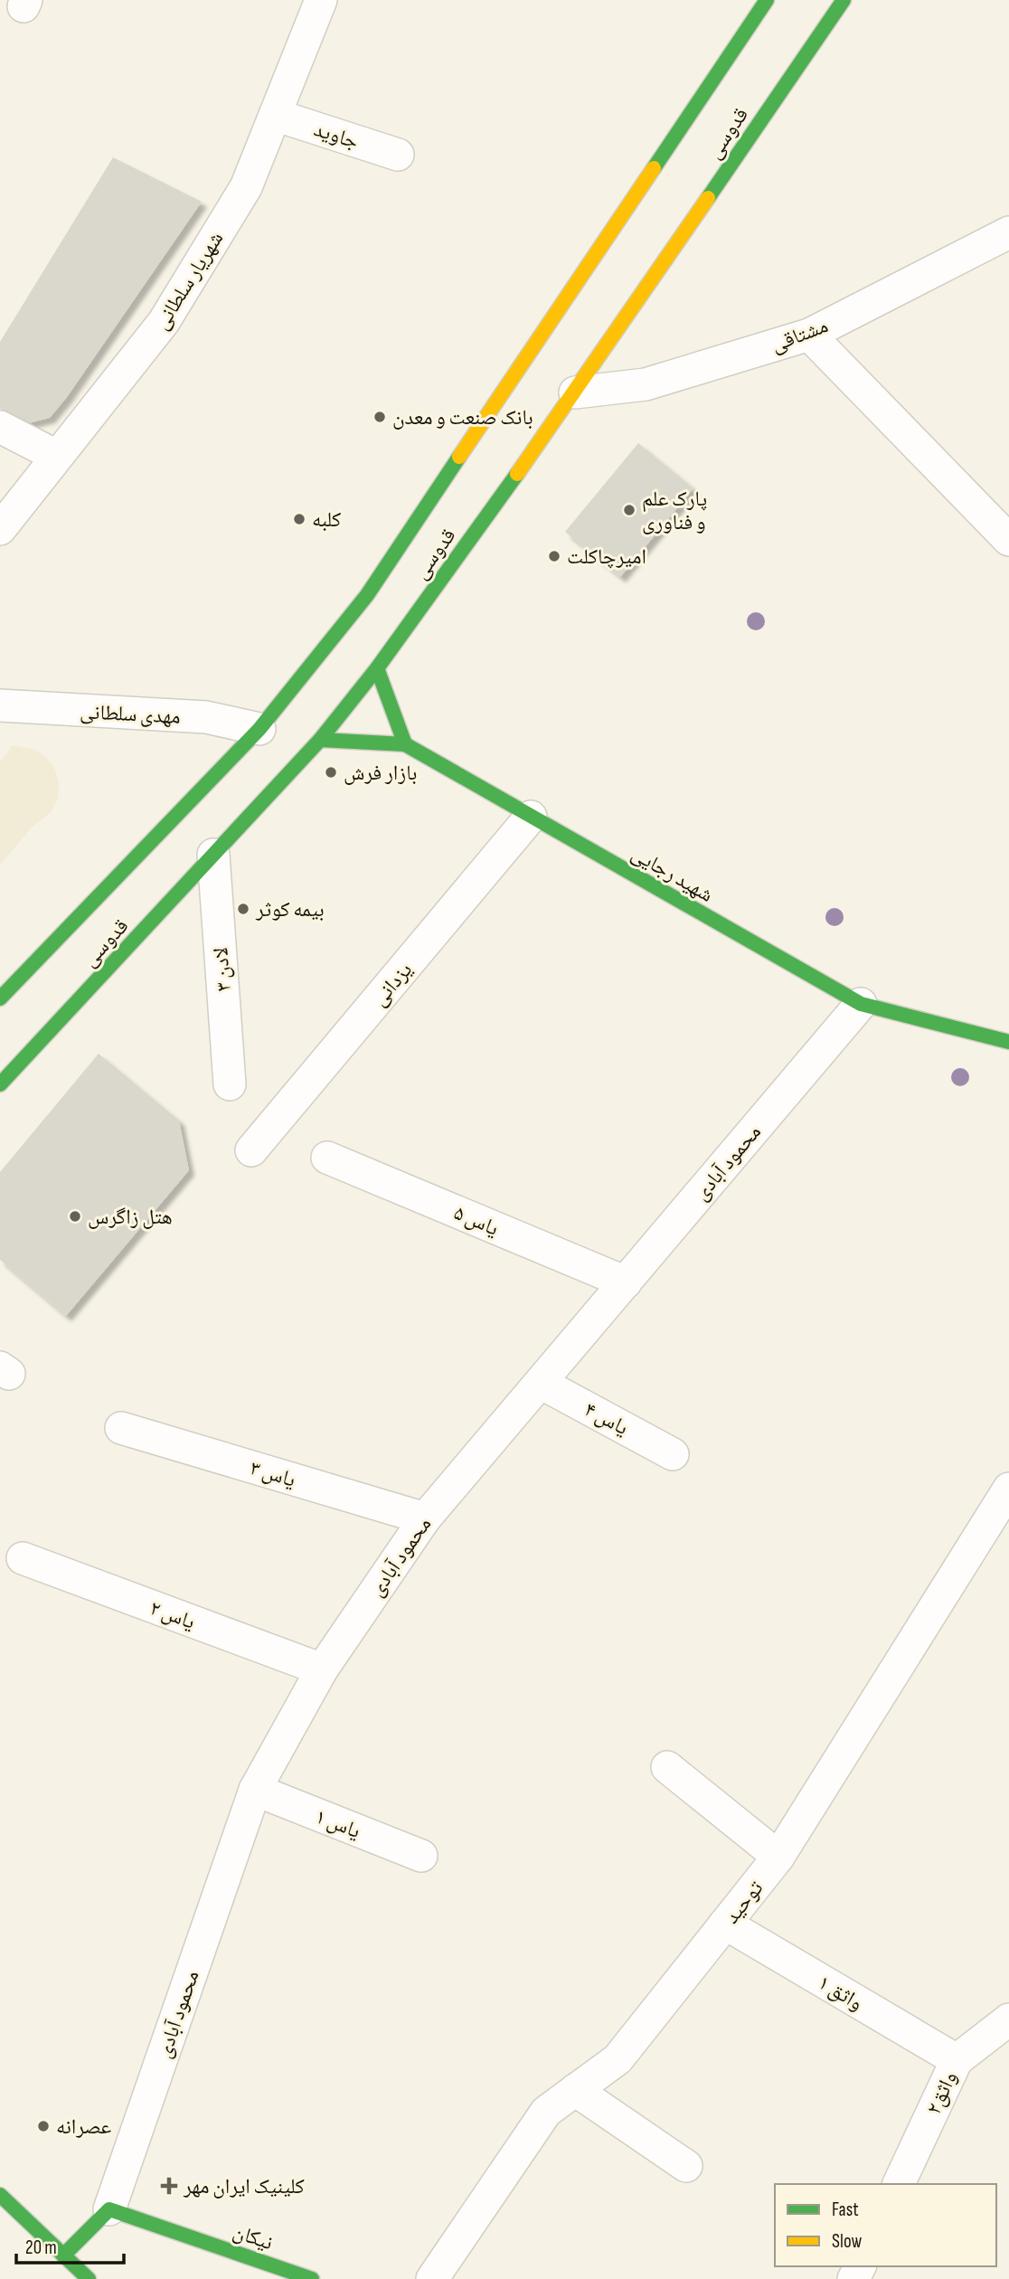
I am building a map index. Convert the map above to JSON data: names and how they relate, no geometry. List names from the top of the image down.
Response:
{
  "streets": {
    "main road": ["قدوسی", "شهید رجایی", "نیکان"],
    "street": [
      "جاوید",
      "شهریار سلطانی",
      "مشتاقی",
      "مهدی سلطانی",
      "لادن ۳",
      "یزدانی",
      "محمود آبادی",
      "یاس ۵",
      "یاس ۴",
      "یاس ۳",
      "یاس ۲",
      "یاس ۱",
      "توحید",
      "واثق ۱",
      "واثق۲"
    ]
  },
  "crossings": [
    ["قدوسی", "مشتاقی"],
    ["قدوسی", "مهدی سلطانی"],
    ["قدوسی", "شهید رجایی"],
    ["قدوسی", "لادن ۳"],
    ["جاوید", "شهریار سلطانی"],
    ["شهید رجایی", "یزدانی"],
    ["شهید رجایی", "محمود آبادی"],
    ["محمود آبادی", "یاس ۵"],
    ["محمود آبادی", "یاس ۴"],
    ["محمود آبادی", "یاس ۳"],
    ["محمود آبادی", "یاس ۲"],
    ["محمود آبادی", "یاس ۱"],
    ["محمود آبادی", "نیکان"],
    ["توحید", "واثق ۱"],
    ["واثق ۱", "واثق۲"]
  ],
  "places": {
    "other": [
      "بانک صنعت و معدن",
      "پارک علم و فناوری",
      "کلبه",
      "امیرچاکلت",
      "بازار فرش",
      "بیمه کوثر",
      "هتل زاگرس",
      "عصرانه"
    ],
    "health": ["کلینیک ایران مهر"]
  },
  "legend": ["Fast", "Slow"],
  "scale_bar": "20 m"
}
